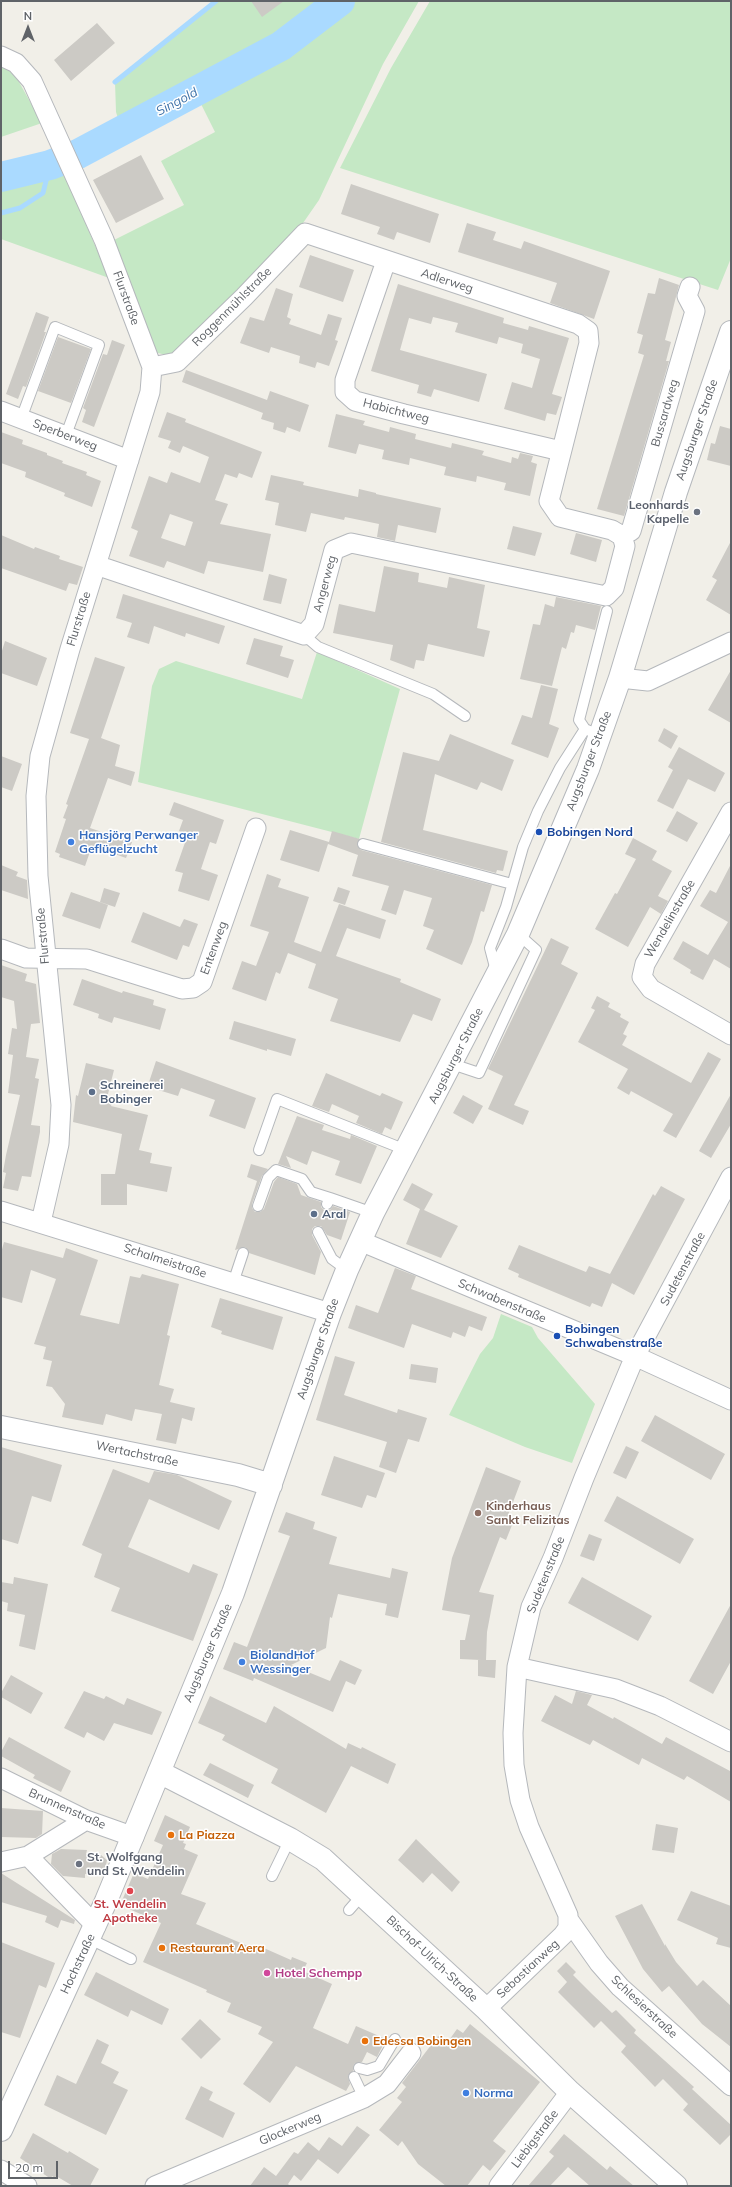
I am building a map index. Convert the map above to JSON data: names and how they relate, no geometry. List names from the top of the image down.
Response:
{
  "streets": {
    "street": [
      "Adlerweg",
      "Flurstraße",
      "Roggenmühlstraße",
      "Habichtweg",
      "Bussardweg",
      "Augsburger Straße",
      "Sperberweg",
      "Angerweg",
      "Wendelinstraße",
      "Entenweg",
      "Schalmeistraße",
      "Sudetenstraße",
      "Schwabenstraße",
      "Wertachstraße",
      "Brunnenstraße",
      "Bischof-Ulrich-Straße",
      "Hochstraße",
      "Sebastianweg",
      "Schlesierstraße",
      "Glockerweg",
      "Liebigstraße"
    ]
  },
  "crossings": [
    ["Adlerweg", "Roggenmühlstraße"],
    ["Adlerweg", "Habichtweg"],
    ["Flurstraße", "Roggenmühlstraße"],
    ["Flurstraße", "Sperberweg"],
    ["Flurstraße", "Entenweg"],
    ["Flurstraße", "Schalmeistraße"],
    ["Bussardweg", "Angerweg"],
    ["Augsburger Straße", "Schalmeistraße"],
    ["Augsburger Straße", "Schwabenstraße"],
    ["Augsburger Straße", "Wertachstraße"],
    ["Augsburger Straße", "Bischof-Ulrich-Straße"],
    ["Augsburger Straße", "Hochstraße"],
    ["Sudetenstraße", "Schwabenstraße"],
    ["Sudetenstraße", "Sebastianweg"],
    ["Sudetenstraße", "Schlesierstraße"],
    ["Brunnenstraße", "Hochstraße"],
    ["Bischof-Ulrich-Straße", "Hochstraße"],
    ["Bischof-Ulrich-Straße", "Sebastianweg"],
    ["Bischof-Ulrich-Straße", "Liebigstraße"],
    ["Sebastianweg", "Schlesierstraße"]
  ],
  "water": ["Singold"],
  "places": [
    "Leonhards Kapelle",
    "Bobingen Nord",
    "Hansjörg Perwanger Geflügelzucht",
    "Schreinerei Bobinger",
    "Aral",
    "Bobingen Schwabenstraße",
    "Kinderhaus Sankt Felizitas",
    "BiolandHof Wessinger",
    "La Piazza",
    "St. Wolfgang und St. Wendelin",
    "St. Wendelin Apotheke",
    "Restaurant Aera",
    "Hotel Schempp",
    "Edessa Bobingen",
    "Norma"
  ],
  "scale_bar": "20 m",
  "north": "top"
}
